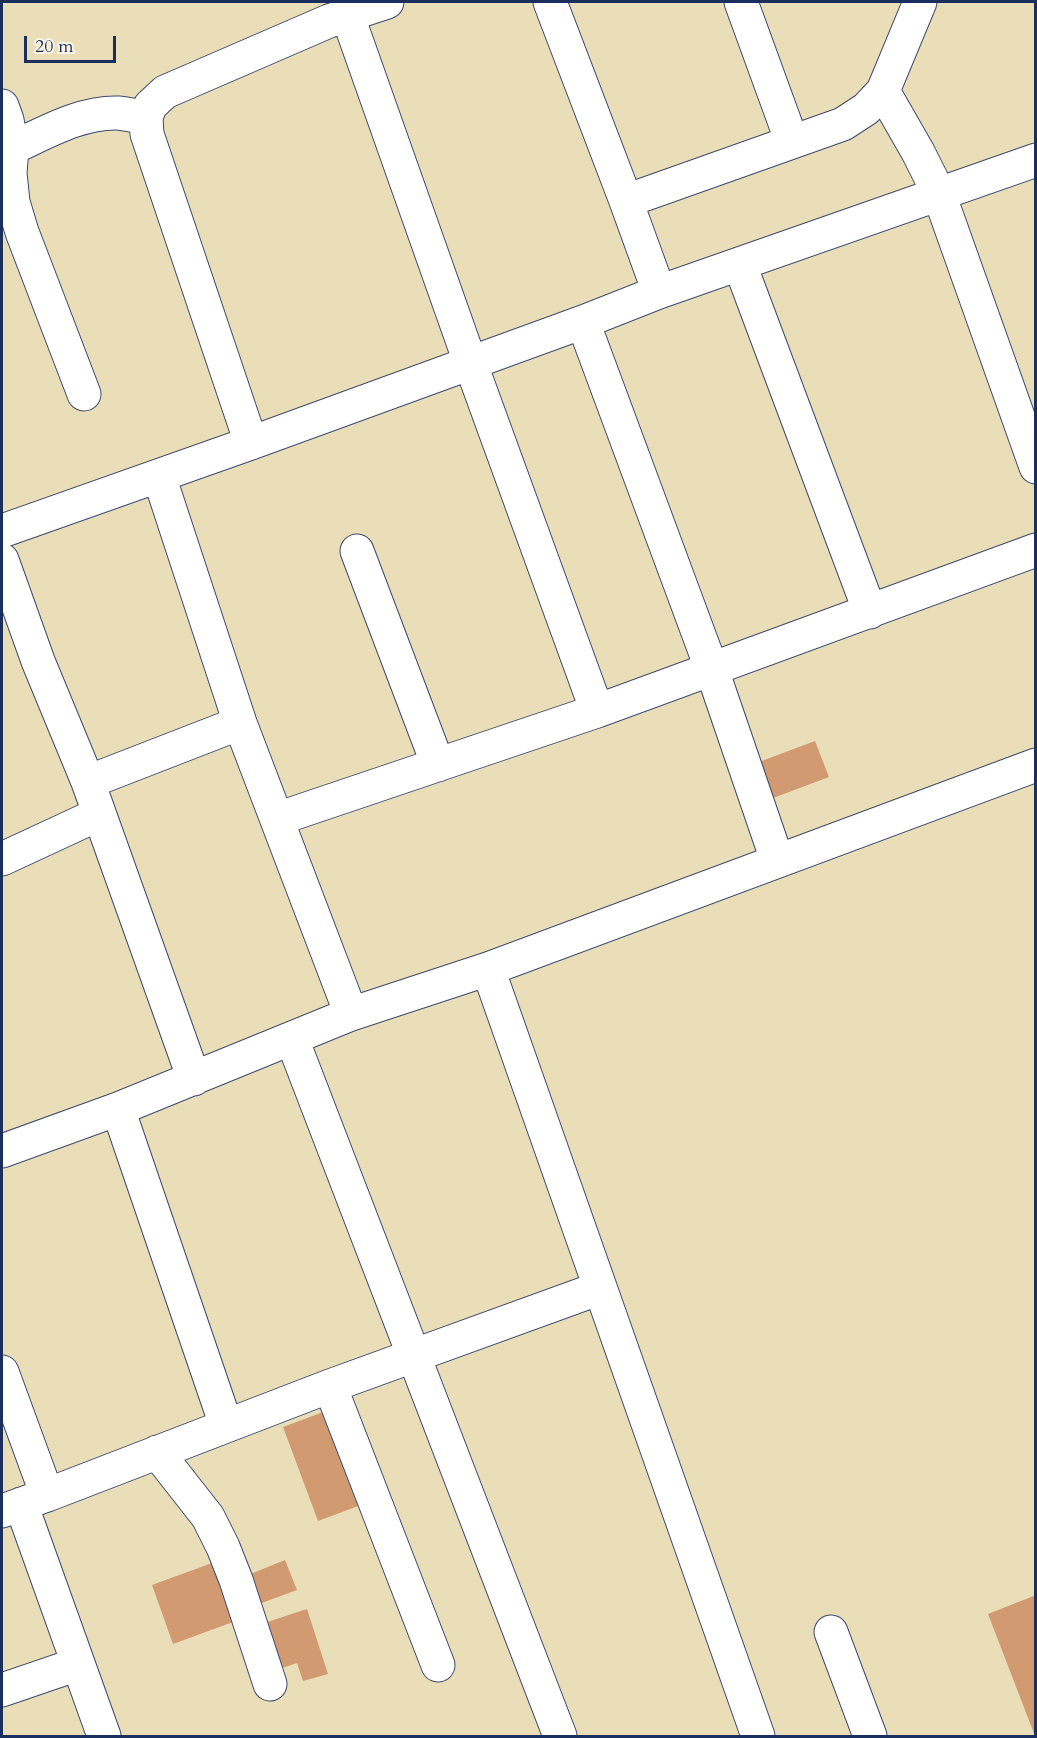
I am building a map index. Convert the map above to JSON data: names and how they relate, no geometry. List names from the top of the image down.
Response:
{
  "scale_bar": "20 m"
}
